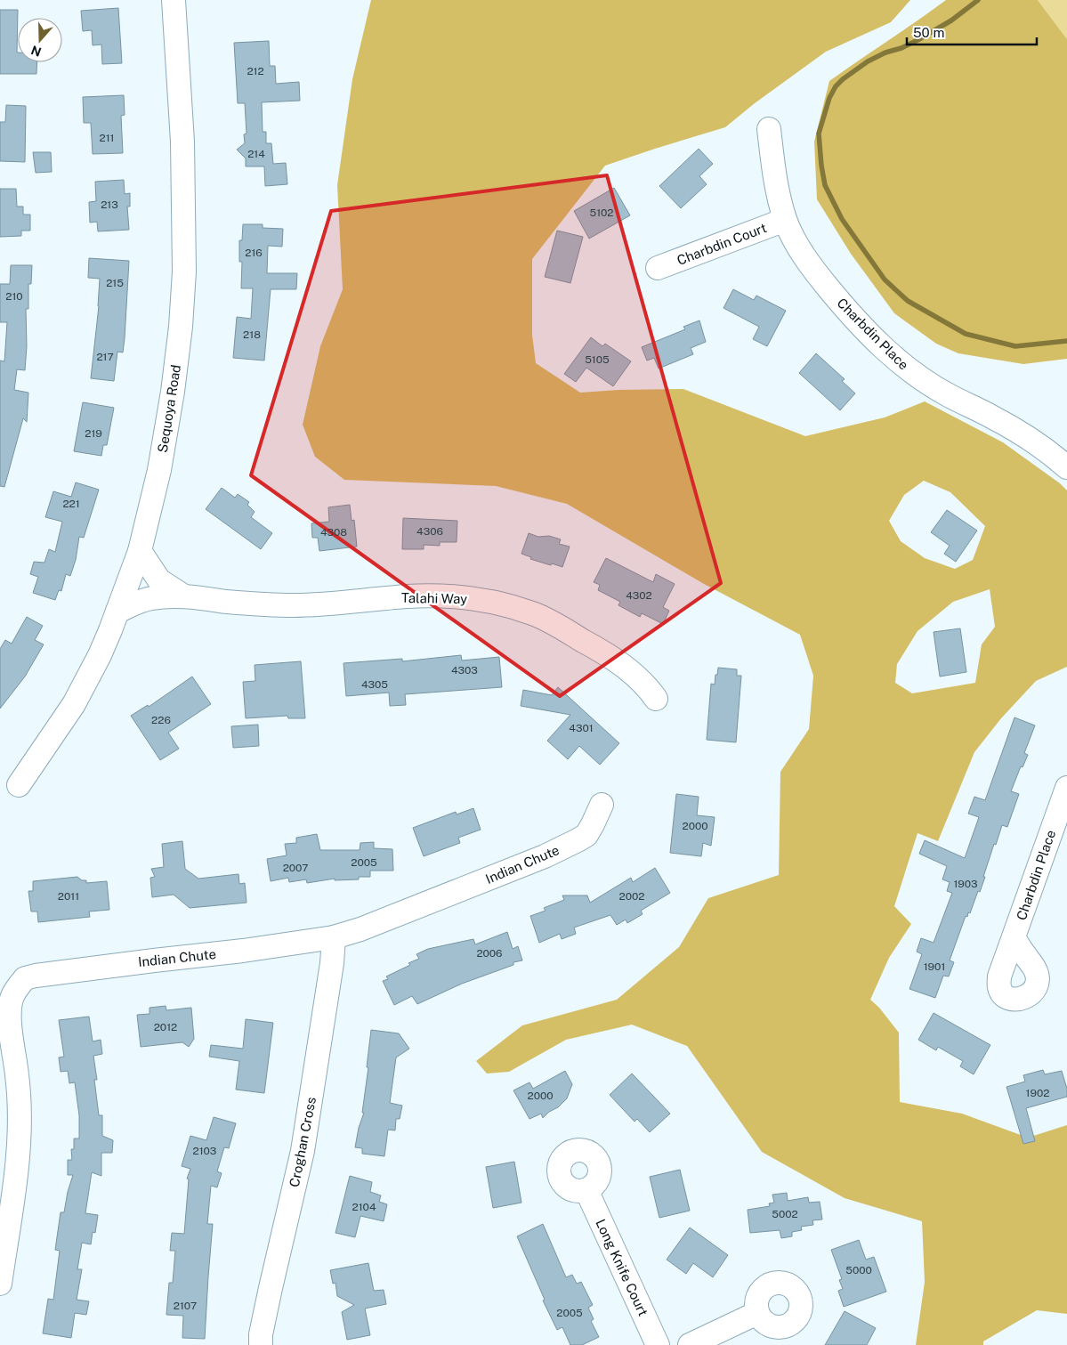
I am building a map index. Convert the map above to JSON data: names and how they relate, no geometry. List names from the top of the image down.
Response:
{
  "streets": {
    "street": [
      "Charbdin Court",
      "Charbdin Place",
      "Sequoya Road",
      "Talahi Way",
      "Indian Chute",
      "Croghan Cross",
      "Long Knife Court"
    ]
  },
  "crossings": [
    ["Charbdin Court", "Charbdin Place"],
    ["Sequoya Road", "Talahi Way"],
    ["Indian Chute", "Croghan Cross"]
  ],
  "house_numbers": [
    "212",
    "211",
    "214",
    "213",
    "5102",
    "216",
    "215",
    "210",
    "218",
    "217",
    "5105",
    "219",
    "221",
    "4306",
    "4308",
    "4302",
    "4303",
    "4305",
    "226",
    "4301",
    "2000",
    "2005",
    "2007",
    "1903",
    "2011",
    "2002",
    "2006",
    "1901",
    "2012",
    "1902",
    "2000",
    "2103",
    "2104",
    "5002",
    "5000",
    "2107",
    "2005"
  ],
  "scale_bar": "50 m",
  "north": "bottom"
}
